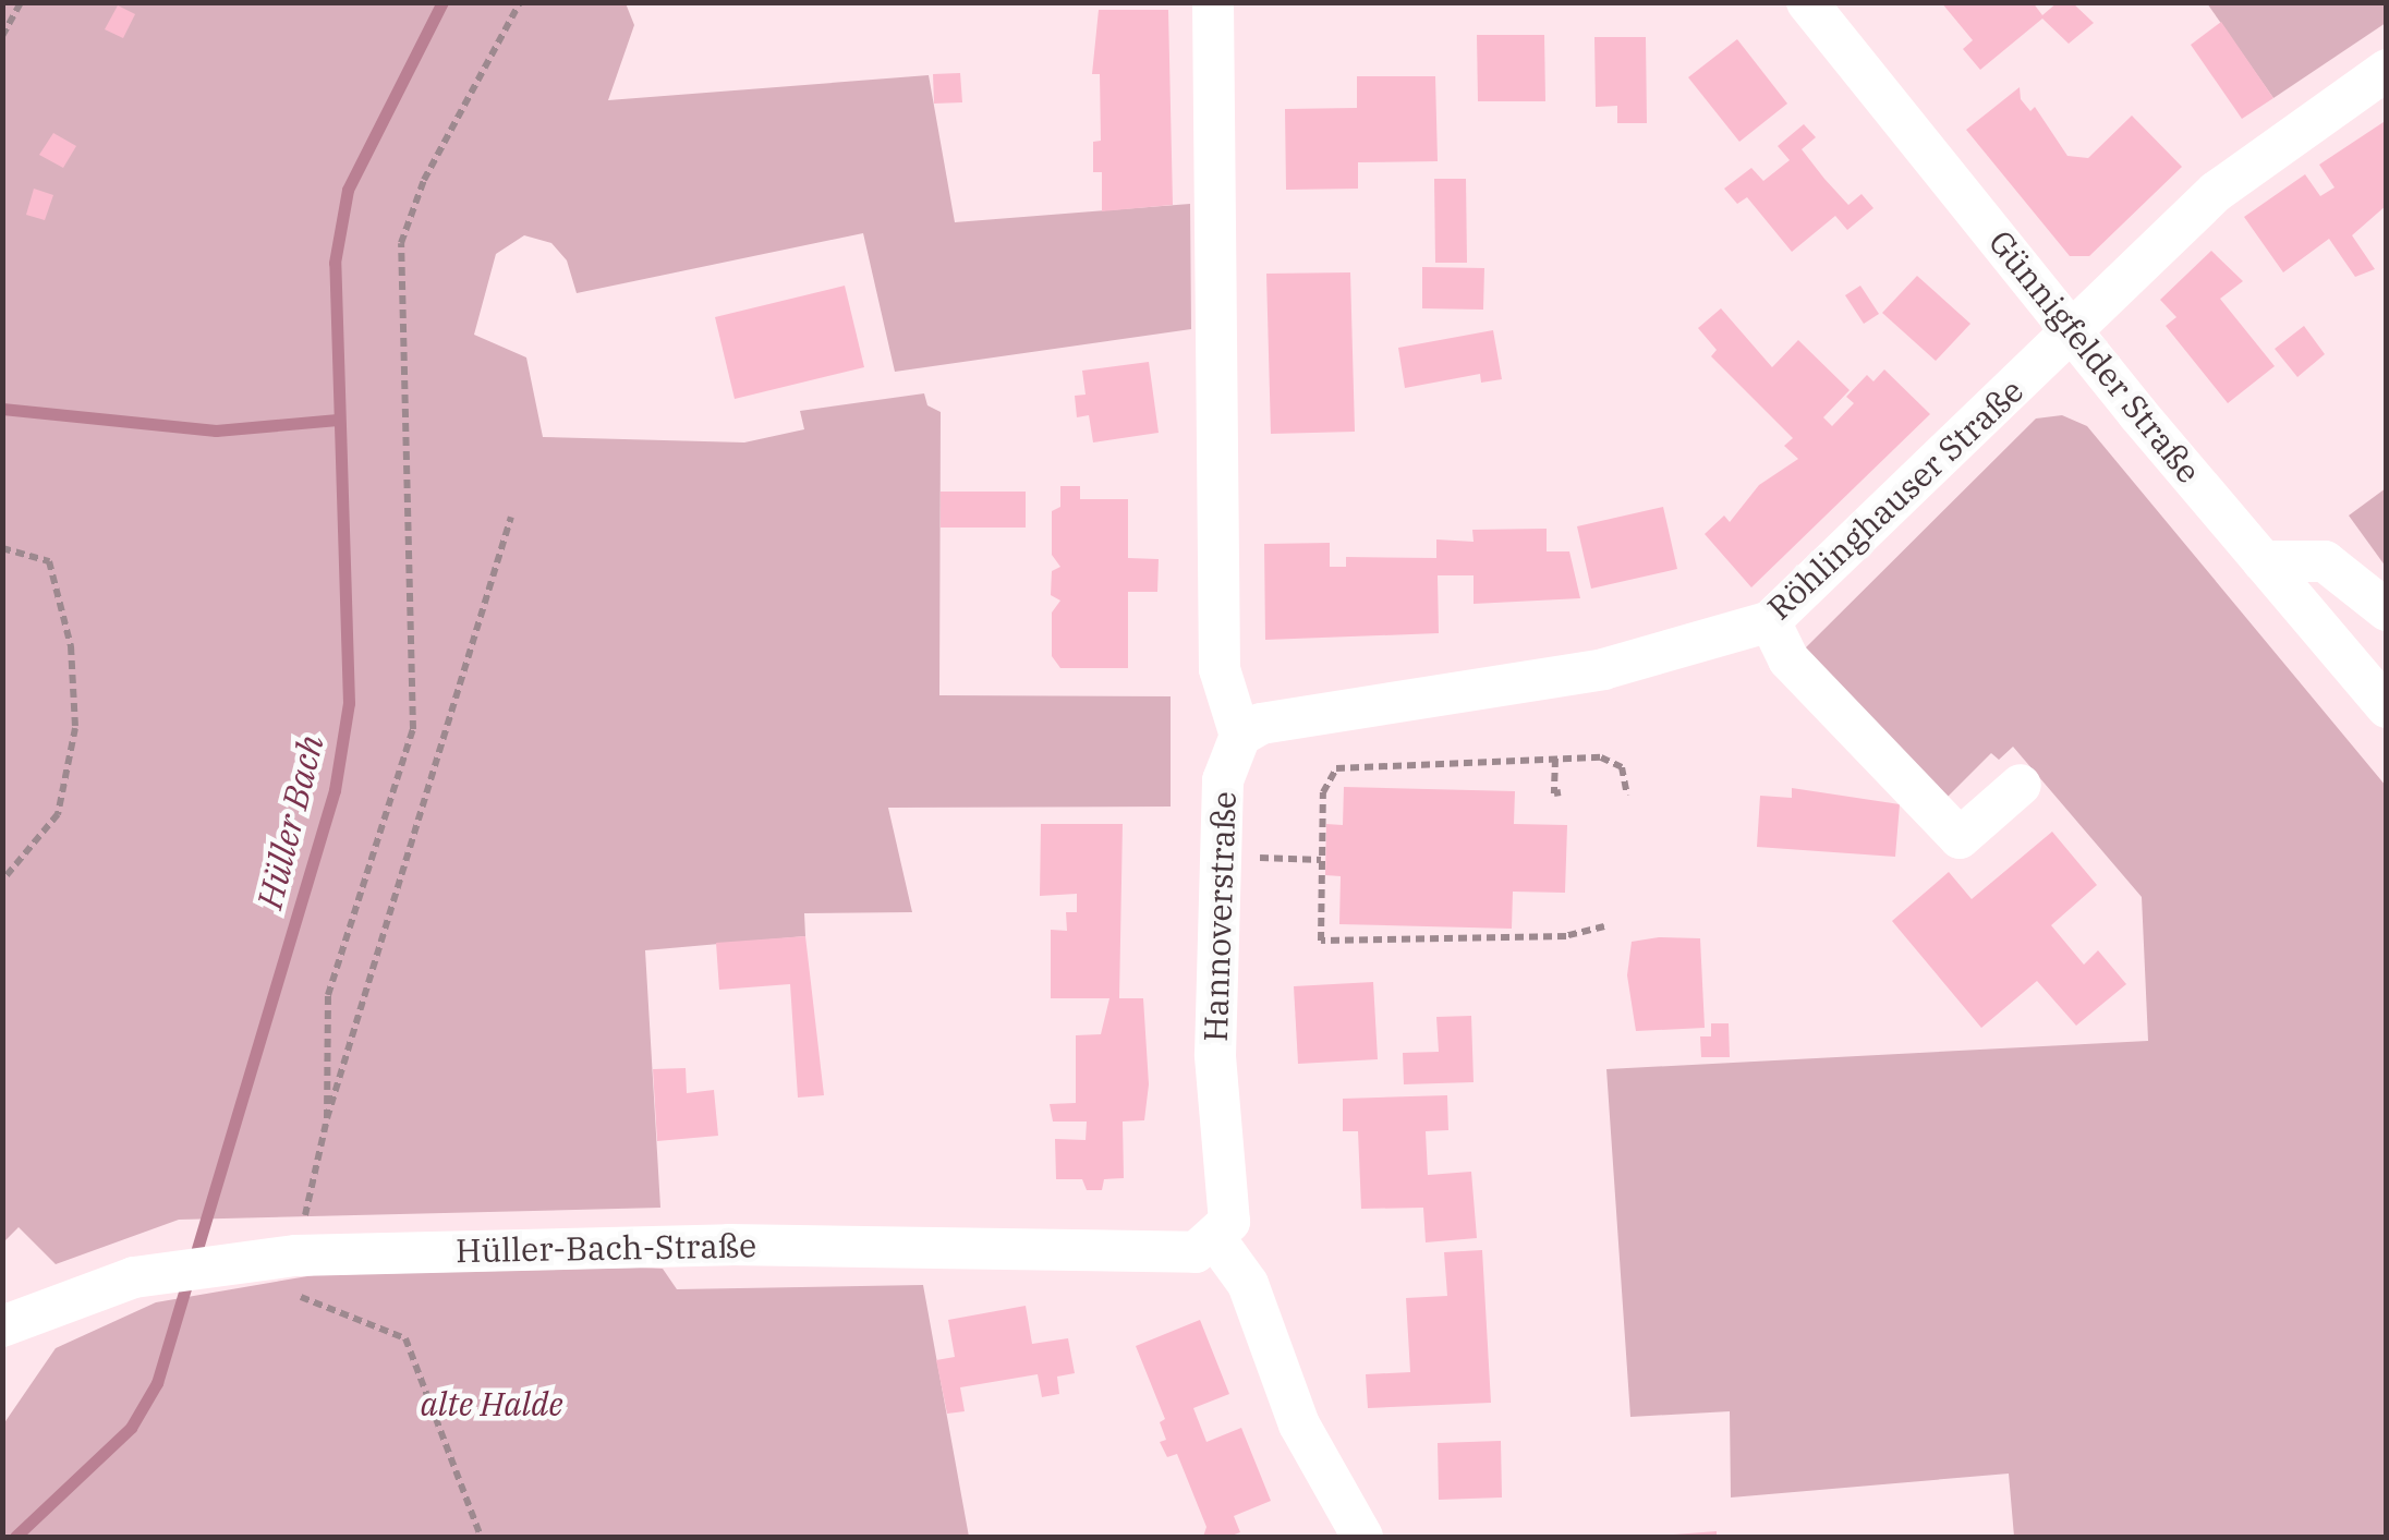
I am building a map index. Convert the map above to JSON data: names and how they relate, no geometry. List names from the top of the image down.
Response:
{
  "streets": {
    "street": [
      "Günnigfelder Straße",
      "Röhlinghauser Straße",
      "Hannoverstraße",
      "Hüller-Bach-Straße"
    ]
  },
  "crossings": [
    ["Günnigfelder Straße", "Röhlinghauser Straße"],
    ["Röhlinghauser Straße", "Hannoverstraße"],
    ["Hannoverstraße", "Hüller-Bach-Straße"]
  ],
  "water": ["Hüller Bach"],
  "parks": ["alte Halde"]
}
